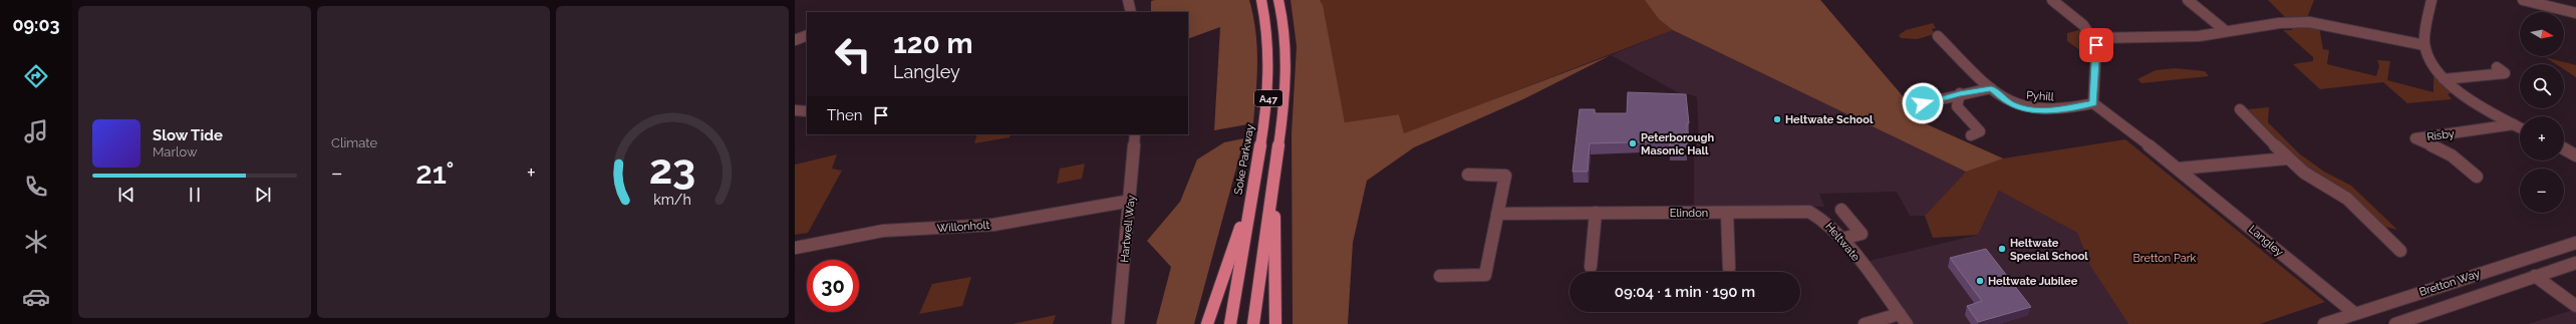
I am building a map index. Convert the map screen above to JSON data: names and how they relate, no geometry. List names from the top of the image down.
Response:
{
  "streets": {
    "highway": ["A47", "Soke Parkway"],
    "street": [
      "Pyhill",
      "Risby",
      "Elindon",
      "Willonholt",
      "Hartwell Way",
      "Langley",
      "Heltwate",
      "Bretton Way"
    ]
  },
  "crossings": [
    ["Pyhill", "Langley"],
    ["A47", "Soke Parkway"],
    ["Elindon", "Heltwate"],
    ["Willonholt", "Hartwell Way"],
    ["Langley", "Bretton Way"]
  ],
  "parks": ["Bretton Park"],
  "places": [
    "Heltwate School",
    "Peterborough Masonic Hall",
    "Heltwate Special School",
    "Heltwate Jubilee"
  ],
  "north": "right",
  "page": {
    "tabs": "09:03",
    "tile": "Climate",
    "map_buttons": ["+", "−"],
    "turn": ["120 m", "Langley"],
    "then": "Then",
    "song": ["Slow Tide", "Marlow"],
    "heat": ["−", "21°", "+"],
    "limit": "30",
    "trip": "09:04 · 1 min · 190 m",
    "gauge": ["23", "km/h"]
  }
}
